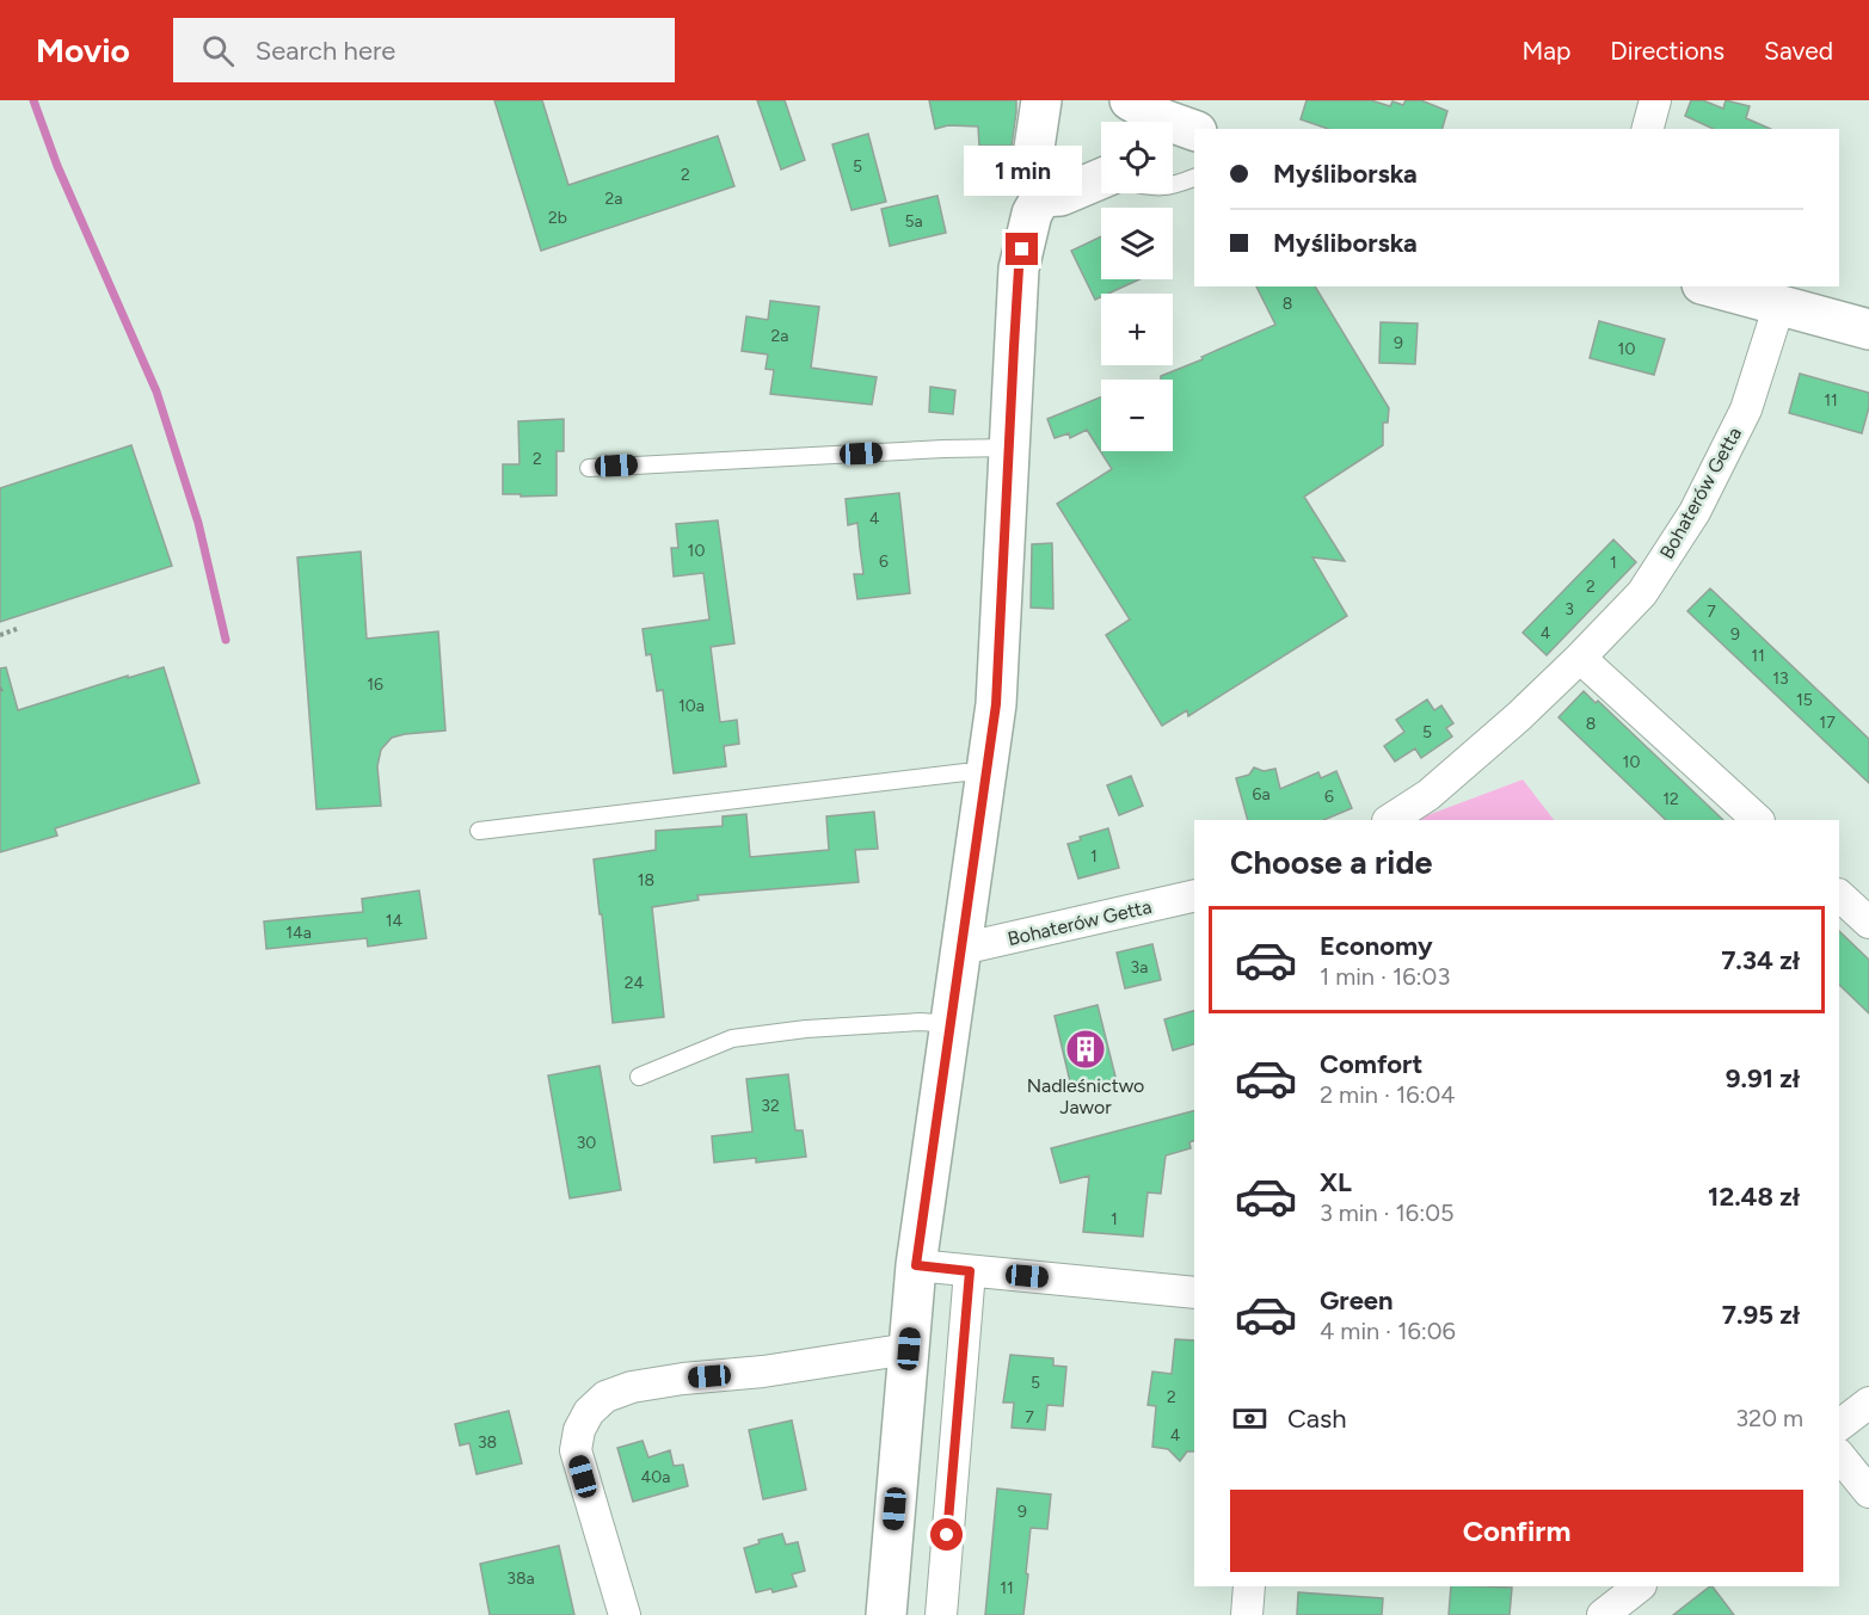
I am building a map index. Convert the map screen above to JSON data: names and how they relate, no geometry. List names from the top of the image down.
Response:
{
  "streets": {
    "street": ["Bohaterów Getta"]
  },
  "places": {
    "building": ["Nadleśnictwo Jawor"]
  },
  "house_numbers": [
    "5",
    "2",
    "2a",
    "2b",
    "5a",
    "8",
    "2a",
    "9",
    "10",
    "11",
    "2",
    "4",
    "10",
    "6",
    "1",
    "2",
    "3",
    "7",
    "4",
    "9",
    "11",
    "13",
    "16",
    "15",
    "10a",
    "17",
    "8",
    "5",
    "10",
    "6a",
    "6",
    "12",
    "1",
    "18",
    "14",
    "14a",
    "3a",
    "24",
    "32",
    "30",
    "1",
    "5",
    "2",
    "7",
    "4",
    "38",
    "40a",
    "9",
    "38a",
    "11"
  ],
  "page": {
    "header": "Movio",
    "search": "Search here",
    "nav": ["Map", "Directions", "Saved"],
    "map_buttons": ["+", "−"],
    "banner": ["Myśliborska", "Myśliborska"],
    "bubble": "1 min",
    "heading": "Choose a ride",
    "list": [
      {
        "name": "Economy",
        "note": "1 min · 16:03",
        "value": "7.34 zł"
      },
      {
        "name": "Comfort",
        "note": "2 min · 16:04",
        "value": "9.91 zł"
      },
      {
        "name": "XL",
        "note": "3 min · 16:05",
        "value": "12.48 zł"
      },
      {
        "name": "Green",
        "note": "4 min · 16:06",
        "value": "7.95 zł"
      }
    ],
    "pay": ["Cash", "320 m"],
    "buttons": "Confirm"
  }
}
